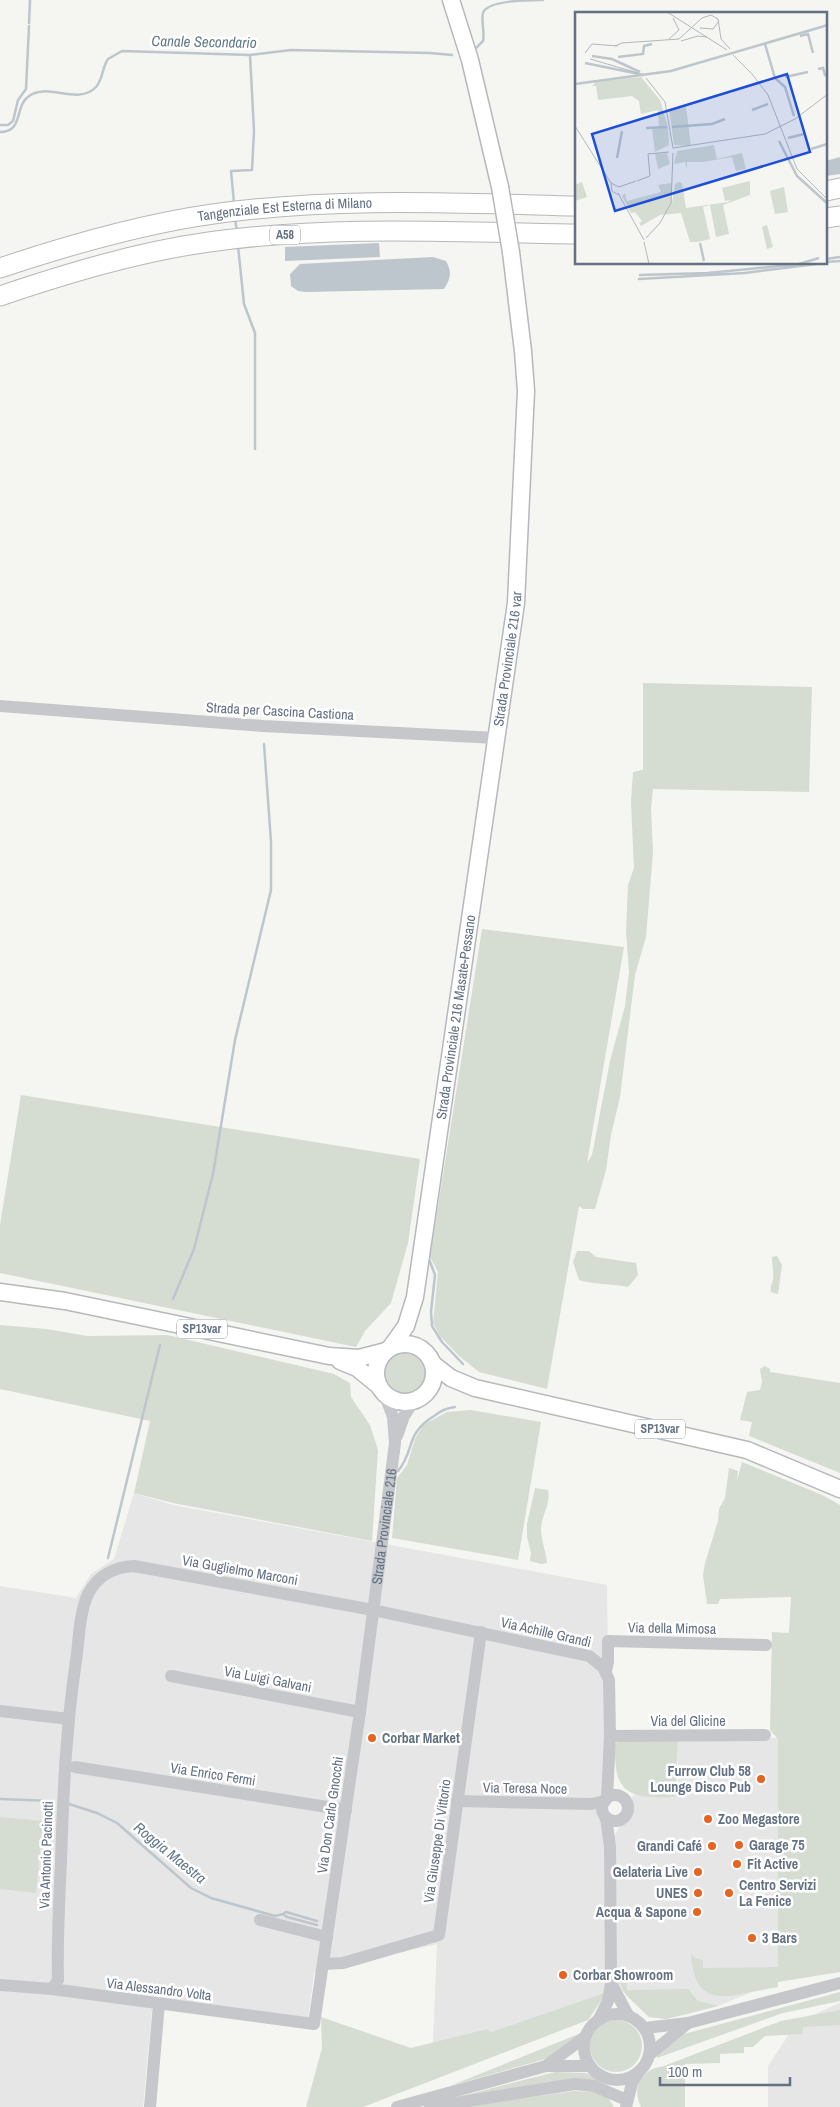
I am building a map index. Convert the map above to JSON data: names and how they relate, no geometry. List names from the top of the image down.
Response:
{
  "streets": {
    "highway": ["Tangenziale Est Esterna di Milano", "A58"],
    "main road": ["Strada Provinciale 216 var", "Strada Provinciale 216 Masate-Pessano", "SP13var"],
    "street": [
      "Strada per Cascina Castiona",
      "Strada Provinciale 216",
      "Via Guglielmo Marconi",
      "Via della Mimosa",
      "Via Achille Grandi",
      "Via Luigi Galvani",
      "Via del Glicine",
      "Via Enrico Fermi",
      "Via Teresa Noce",
      "Via Don Carlo Gnocchi",
      "Via Giuseppe Di Vittorio",
      "Via Antonio Pacinotti",
      "Via Alessandro Volta"
    ]
  },
  "crossings": [
    ["Strada Provinciale 216 var", "Strada per Cascina Castiona"],
    ["Strada Provinciale 216 var", "Strada Provinciale 216 Masate-Pessano"],
    ["Strada per Cascina Castiona", "Strada Provinciale 216 Masate-Pessano"],
    ["SP13var", "Strada Provinciale 216"],
    ["Strada Provinciale 216", "Via Guglielmo Marconi"],
    ["Strada Provinciale 216", "Via Achille Grandi"],
    ["Strada Provinciale 216", "Via Don Carlo Gnocchi"],
    ["Via Guglielmo Marconi", "Via Achille Grandi"],
    ["Via Guglielmo Marconi", "Via Don Carlo Gnocchi"],
    ["Via Guglielmo Marconi", "Via Antonio Pacinotti"],
    ["Via della Mimosa", "Via Achille Grandi"],
    ["Via Achille Grandi", "Via Don Carlo Gnocchi"],
    ["Via Achille Grandi", "Via Giuseppe Di Vittorio"],
    ["Via Luigi Galvani", "Via Don Carlo Gnocchi"],
    ["Via Enrico Fermi", "Via Don Carlo Gnocchi"],
    ["Via Teresa Noce", "Via Giuseppe Di Vittorio"],
    ["Via Don Carlo Gnocchi", "Via Giuseppe Di Vittorio"],
    ["Via Don Carlo Gnocchi", "Via Alessandro Volta"],
    ["Via Antonio Pacinotti", "Via Alessandro Volta"]
  ],
  "water": ["Canale Secondario", "Roggia Maestra"],
  "places": [
    "Corbar Market",
    "Furrow Club 58 Lounge Disco Pub",
    "Zoo Megastore",
    "Garage 75",
    "Grandi Café",
    "Fit Active",
    "Gelateria Live",
    "UNES",
    "Centro Servizi La Fenice",
    "Acqua & Sapone",
    "3 Bars",
    "Corbar Showroom"
  ],
  "scale_bar": "100 m"
}
